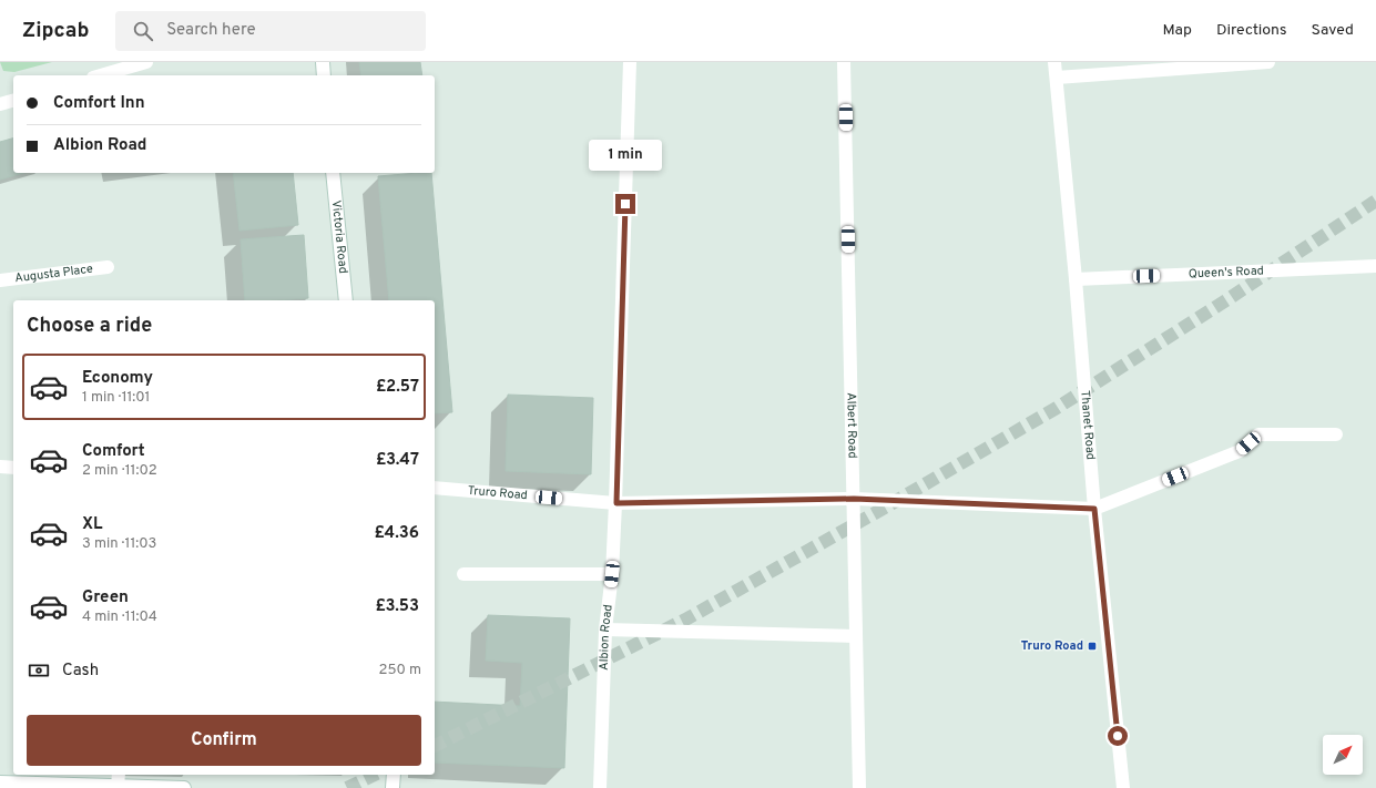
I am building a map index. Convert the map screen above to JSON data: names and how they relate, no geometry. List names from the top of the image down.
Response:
{
  "streets": {
    "street": [
      "Victoria Road",
      "Queen's Road",
      "Augusta Place",
      "Albert Road",
      "Thanet Road",
      "Truro Road",
      "Albion Road"
    ]
  },
  "crossings": [
    ["Queen's Road", "Thanet Road"],
    ["Albert Road", "Truro Road"],
    ["Thanet Road", "Truro Road"],
    ["Truro Road", "Albion Road"]
  ],
  "places": {
    "transit": ["Truro Road"]
  },
  "north": "top right",
  "page": {
    "header": "Zipcab",
    "search": "Search here",
    "nav": ["Map", "Directions", "Saved"],
    "banner": ["Comfort Inn", "Albion Road"],
    "bubble": "1 min",
    "heading": "Choose a ride",
    "list": [
      {
        "name": "Economy",
        "note": "1 min · 11:01",
        "value": "£2.57"
      },
      {
        "name": "Comfort",
        "note": "2 min · 11:02",
        "value": "£3.47"
      },
      {
        "name": "XL",
        "note": "3 min · 11:03",
        "value": "£4.36"
      },
      {
        "name": "Green",
        "note": "4 min · 11:04",
        "value": "£3.53"
      }
    ],
    "pay": ["Cash", "250 m"],
    "buttons": "Confirm"
  }
}
